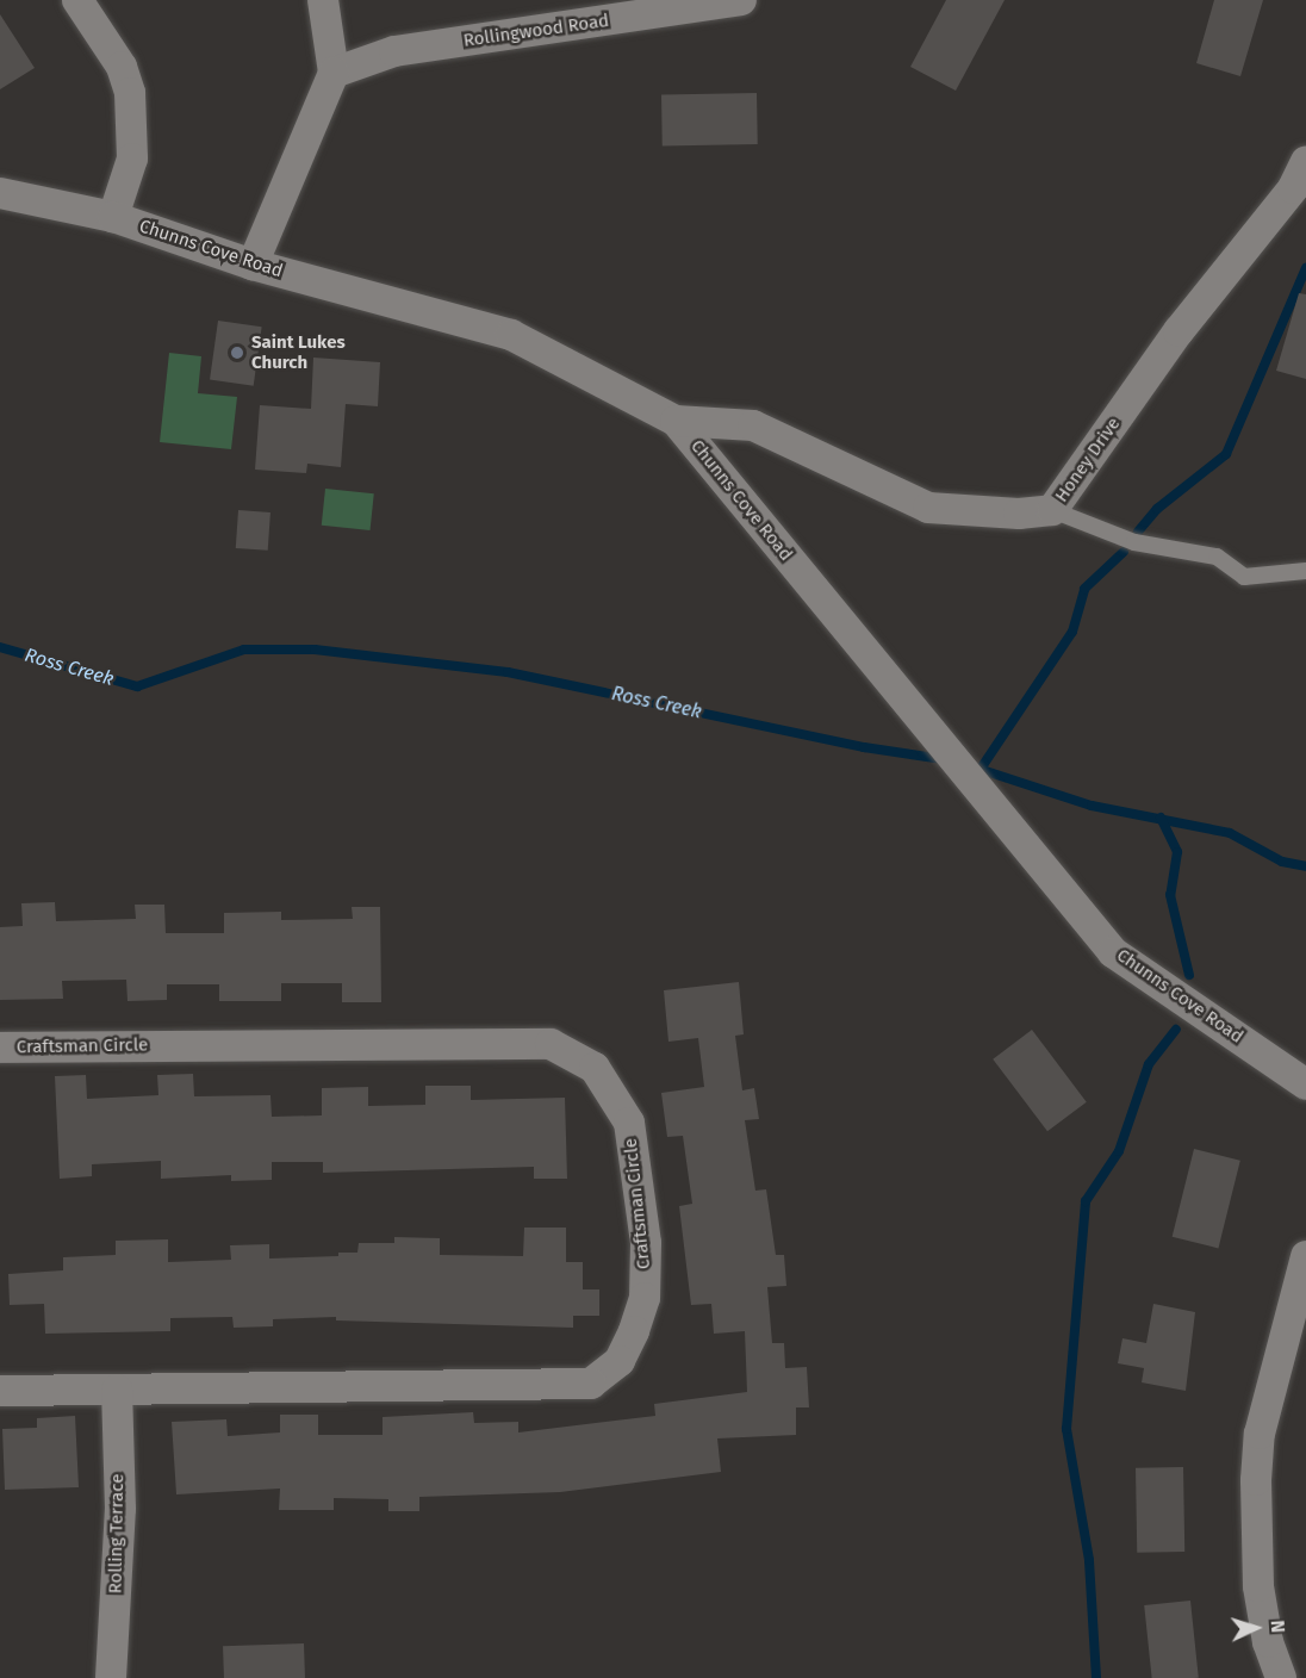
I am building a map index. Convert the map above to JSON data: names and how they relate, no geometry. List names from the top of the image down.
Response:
{
  "streets": {
    "street": [
      "Rollingwood Road",
      "Chunns Cove Road",
      "Honey Drive",
      "Craftsman Circle",
      "Rolling Terrace"
    ]
  },
  "crossings": [
    ["Chunns Cove Road", "Honey Drive"],
    ["Craftsman Circle", "Rolling Terrace"]
  ],
  "water": ["Ross Creek"],
  "places": ["Saint Lukes Church"],
  "north": "right"
}
